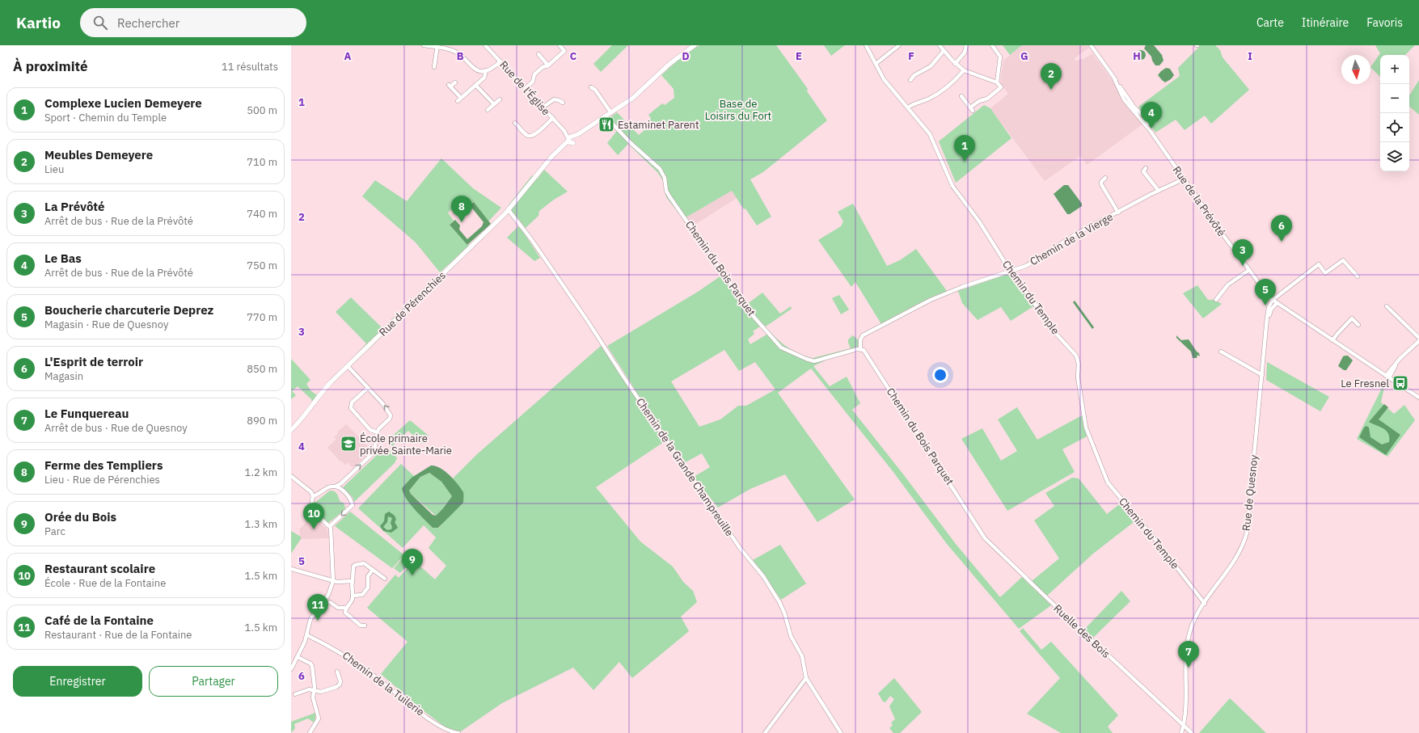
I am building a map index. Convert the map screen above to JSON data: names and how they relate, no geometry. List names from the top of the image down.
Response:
{
  "streets": {
    "main road": ["Rue de Pérenchies"],
    "street": [
      "Rue de l'Église",
      "Rue de la Prévôté",
      "Chemin de la Vierge",
      "Chemin du Bois Parquet",
      "Chemin du Temple",
      "Chemin de la Grande Champreuille",
      "Rue de Quesnoy",
      "Ruelle des Bois",
      "Chemin de la Tuilerie"
    ]
  },
  "crossings": [
    ["Rue de la Prévôté", "Chemin de la Vierge"],
    ["Rue de la Prévôté", "Rue de Quesnoy"],
    ["Chemin de la Vierge", "Chemin du Bois Parquet"],
    ["Chemin de la Vierge", "Chemin du Temple"],
    ["Chemin du Bois Parquet", "Ruelle des Bois"],
    ["Chemin du Temple", "Rue de Quesnoy"],
    ["Rue de Pérenchies", "Chemin de la Grande Champreuille"],
    ["Rue de Quesnoy", "Ruelle des Bois"]
  ],
  "parks": ["Base de Loisirs du Fort"],
  "places": {
    "restaurant": ["Estaminet Parent"],
    "bus stop": ["Le Fresnel"],
    "school or university": ["École primaire privée Sainte-Marie"]
  },
  "north": "bottom",
  "page": {
    "header": "Kartio",
    "search": "Rechercher",
    "nav": ["Carte", "Itinéraire", "Favoris"],
    "heading": ["À proximité", "11 résultats"],
    "map_buttons": ["+", "−"],
    "pins": [
      "2",
      "4",
      "1",
      "8",
      "6",
      "3",
      "5",
      "10",
      "9",
      "11",
      "7"
    ],
    "list": [
      {
        "mark": "1",
        "name": "Complexe Lucien Demeyere",
        "note": "Sport · Chemin du Temple",
        "value": "500 m"
      },
      {
        "mark": "2",
        "name": "Meubles Demeyere",
        "note": "Lieu",
        "value": "710 m"
      },
      {
        "mark": "3",
        "name": "La Prévôté",
        "note": "Arrêt de bus · Rue de la Prévôté",
        "value": "740 m"
      },
      {
        "mark": "4",
        "name": "Le Bas",
        "note": "Arrêt de bus · Rue de la Prévôté",
        "value": "750 m"
      },
      {
        "mark": "5",
        "name": "Boucherie charcuterie Deprez",
        "note": "Magasin · Rue de Quesnoy",
        "value": "770 m"
      },
      {
        "mark": "6",
        "name": "L'Esprit de terroir",
        "note": "Magasin",
        "value": "850 m"
      },
      {
        "mark": "7",
        "name": "Le Funquereau",
        "note": "Arrêt de bus · Rue de Quesnoy",
        "value": "890 m"
      },
      {
        "mark": "8",
        "name": "Ferme des Templiers",
        "note": "Lieu · Rue de Pérenchies",
        "value": "1.2 km"
      },
      {
        "mark": "9",
        "name": "Orée du Bois",
        "note": "Parc",
        "value": "1.3 km"
      },
      {
        "mark": "10",
        "name": "Restaurant scolaire",
        "note": "École · Rue de la Fontaine",
        "value": "1.5 km"
      },
      {
        "mark": "11",
        "name": "Café de la Fontaine",
        "note": "Restaurant · Rue de la Fontaine",
        "value": "1.5 km"
      }
    ],
    "buttons": ["Enregistrer", "Partager"]
  },
  "grid": {
    "columns": [
      "A",
      "B",
      "C",
      "D",
      "E",
      "F",
      "G",
      "H",
      "I"
    ],
    "rows": [
      "1",
      "2",
      "3",
      "4",
      "5",
      "6"
    ]
  }
}
